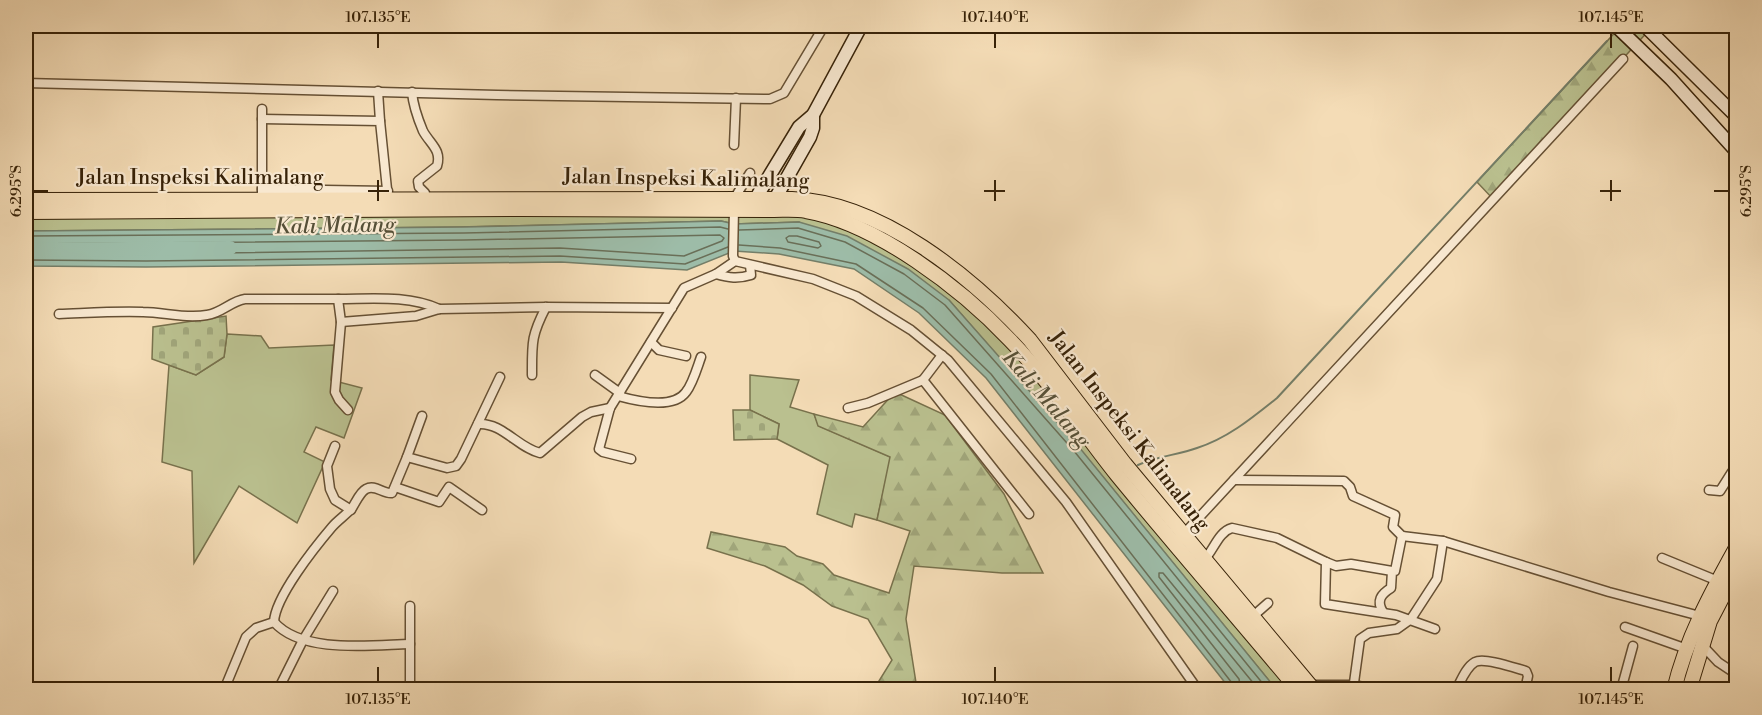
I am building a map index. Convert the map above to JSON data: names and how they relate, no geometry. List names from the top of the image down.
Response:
{
  "streets": {
    "main road": ["Jalan Inspeksi Kalimalang"]
  },
  "water": ["Kali Malang"],
  "coordinates": [
    "107.135°E",
    "107.140°E",
    "107.145°E",
    "6.295°S"
  ]
}
